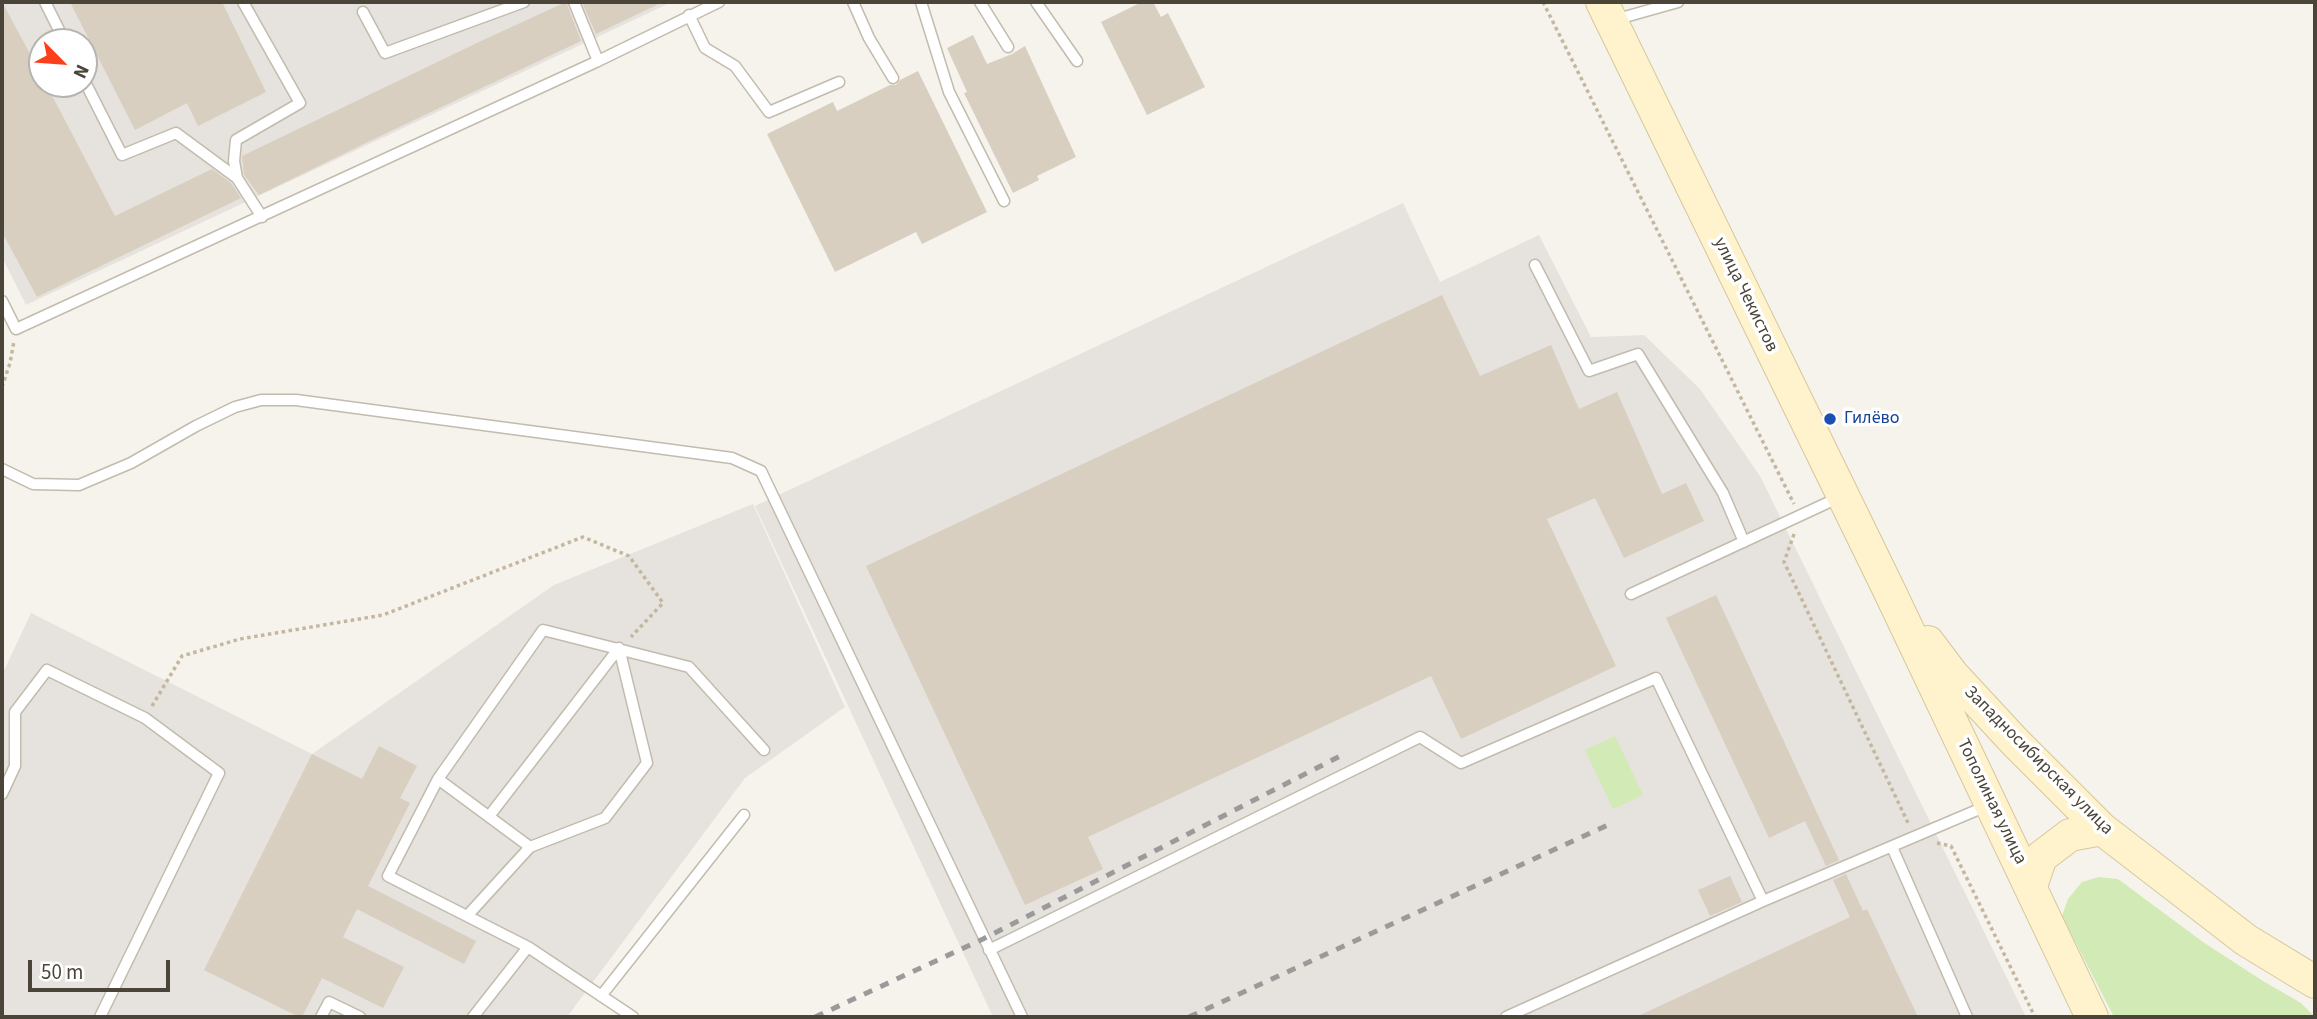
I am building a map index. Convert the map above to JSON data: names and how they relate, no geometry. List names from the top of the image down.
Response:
{
  "streets": {
    "main road": ["улица Чекистов", "Западносибирская улица", "Тополиная улица"]
  },
  "crossings": [
    ["улица Чекистов", "Западносибирская улица"],
    ["улица Чекистов", "Тополиная улица"],
    ["Западносибирская улица", "Тополиная улица"]
  ],
  "places": ["Гилёво"],
  "scale_bar": "50 m",
  "north": "bottom right"
}
